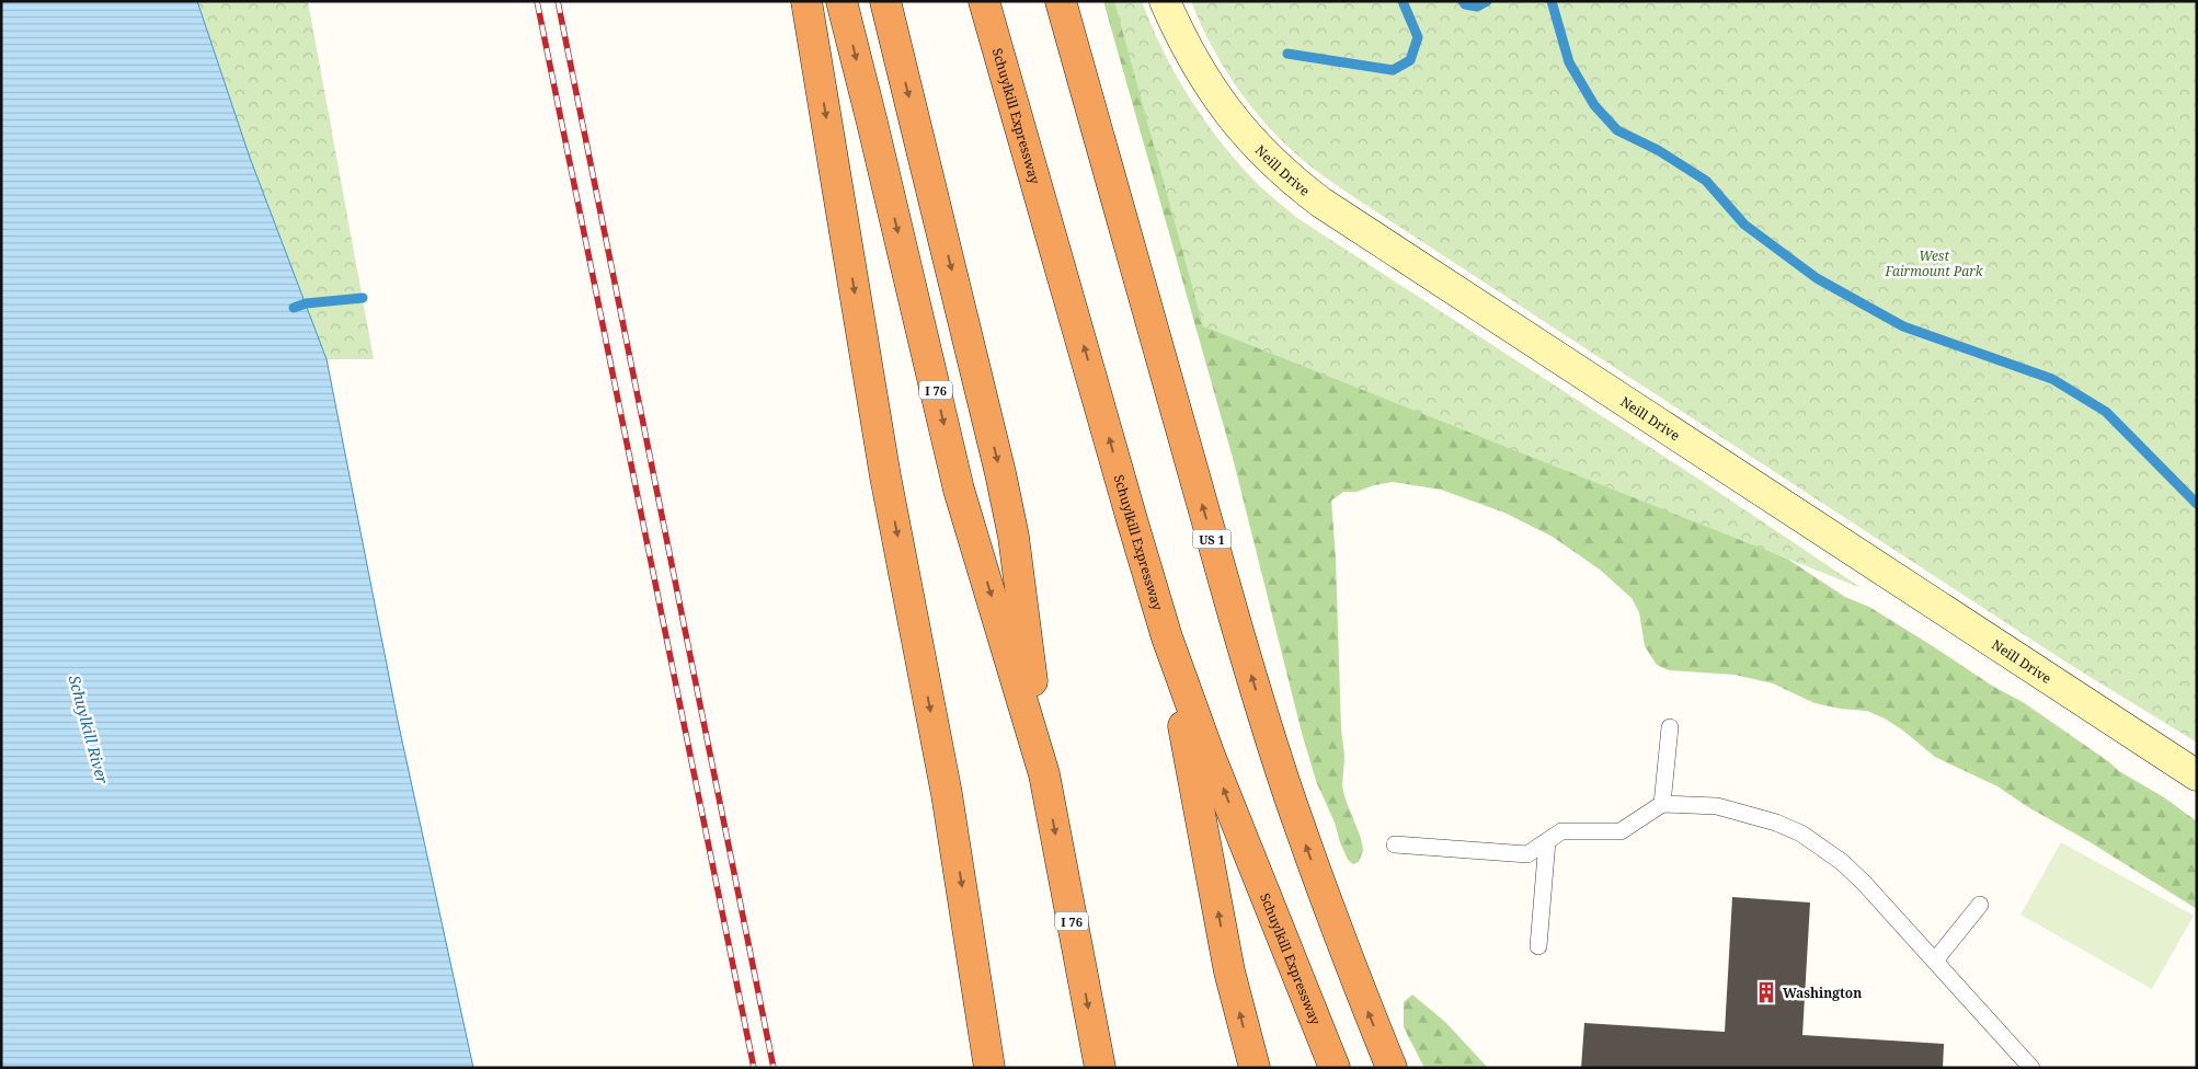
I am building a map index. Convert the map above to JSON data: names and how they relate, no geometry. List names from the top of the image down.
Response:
{
  "streets": {
    "highway": ["Schuylkill Expressway", "I 76", "US 1"],
    "main road": ["Neill Drive"]
  },
  "water": ["Schuylkill River"],
  "parks": ["West Fairmount Park"],
  "places": {
    "building": ["Washington"]
  }
}
